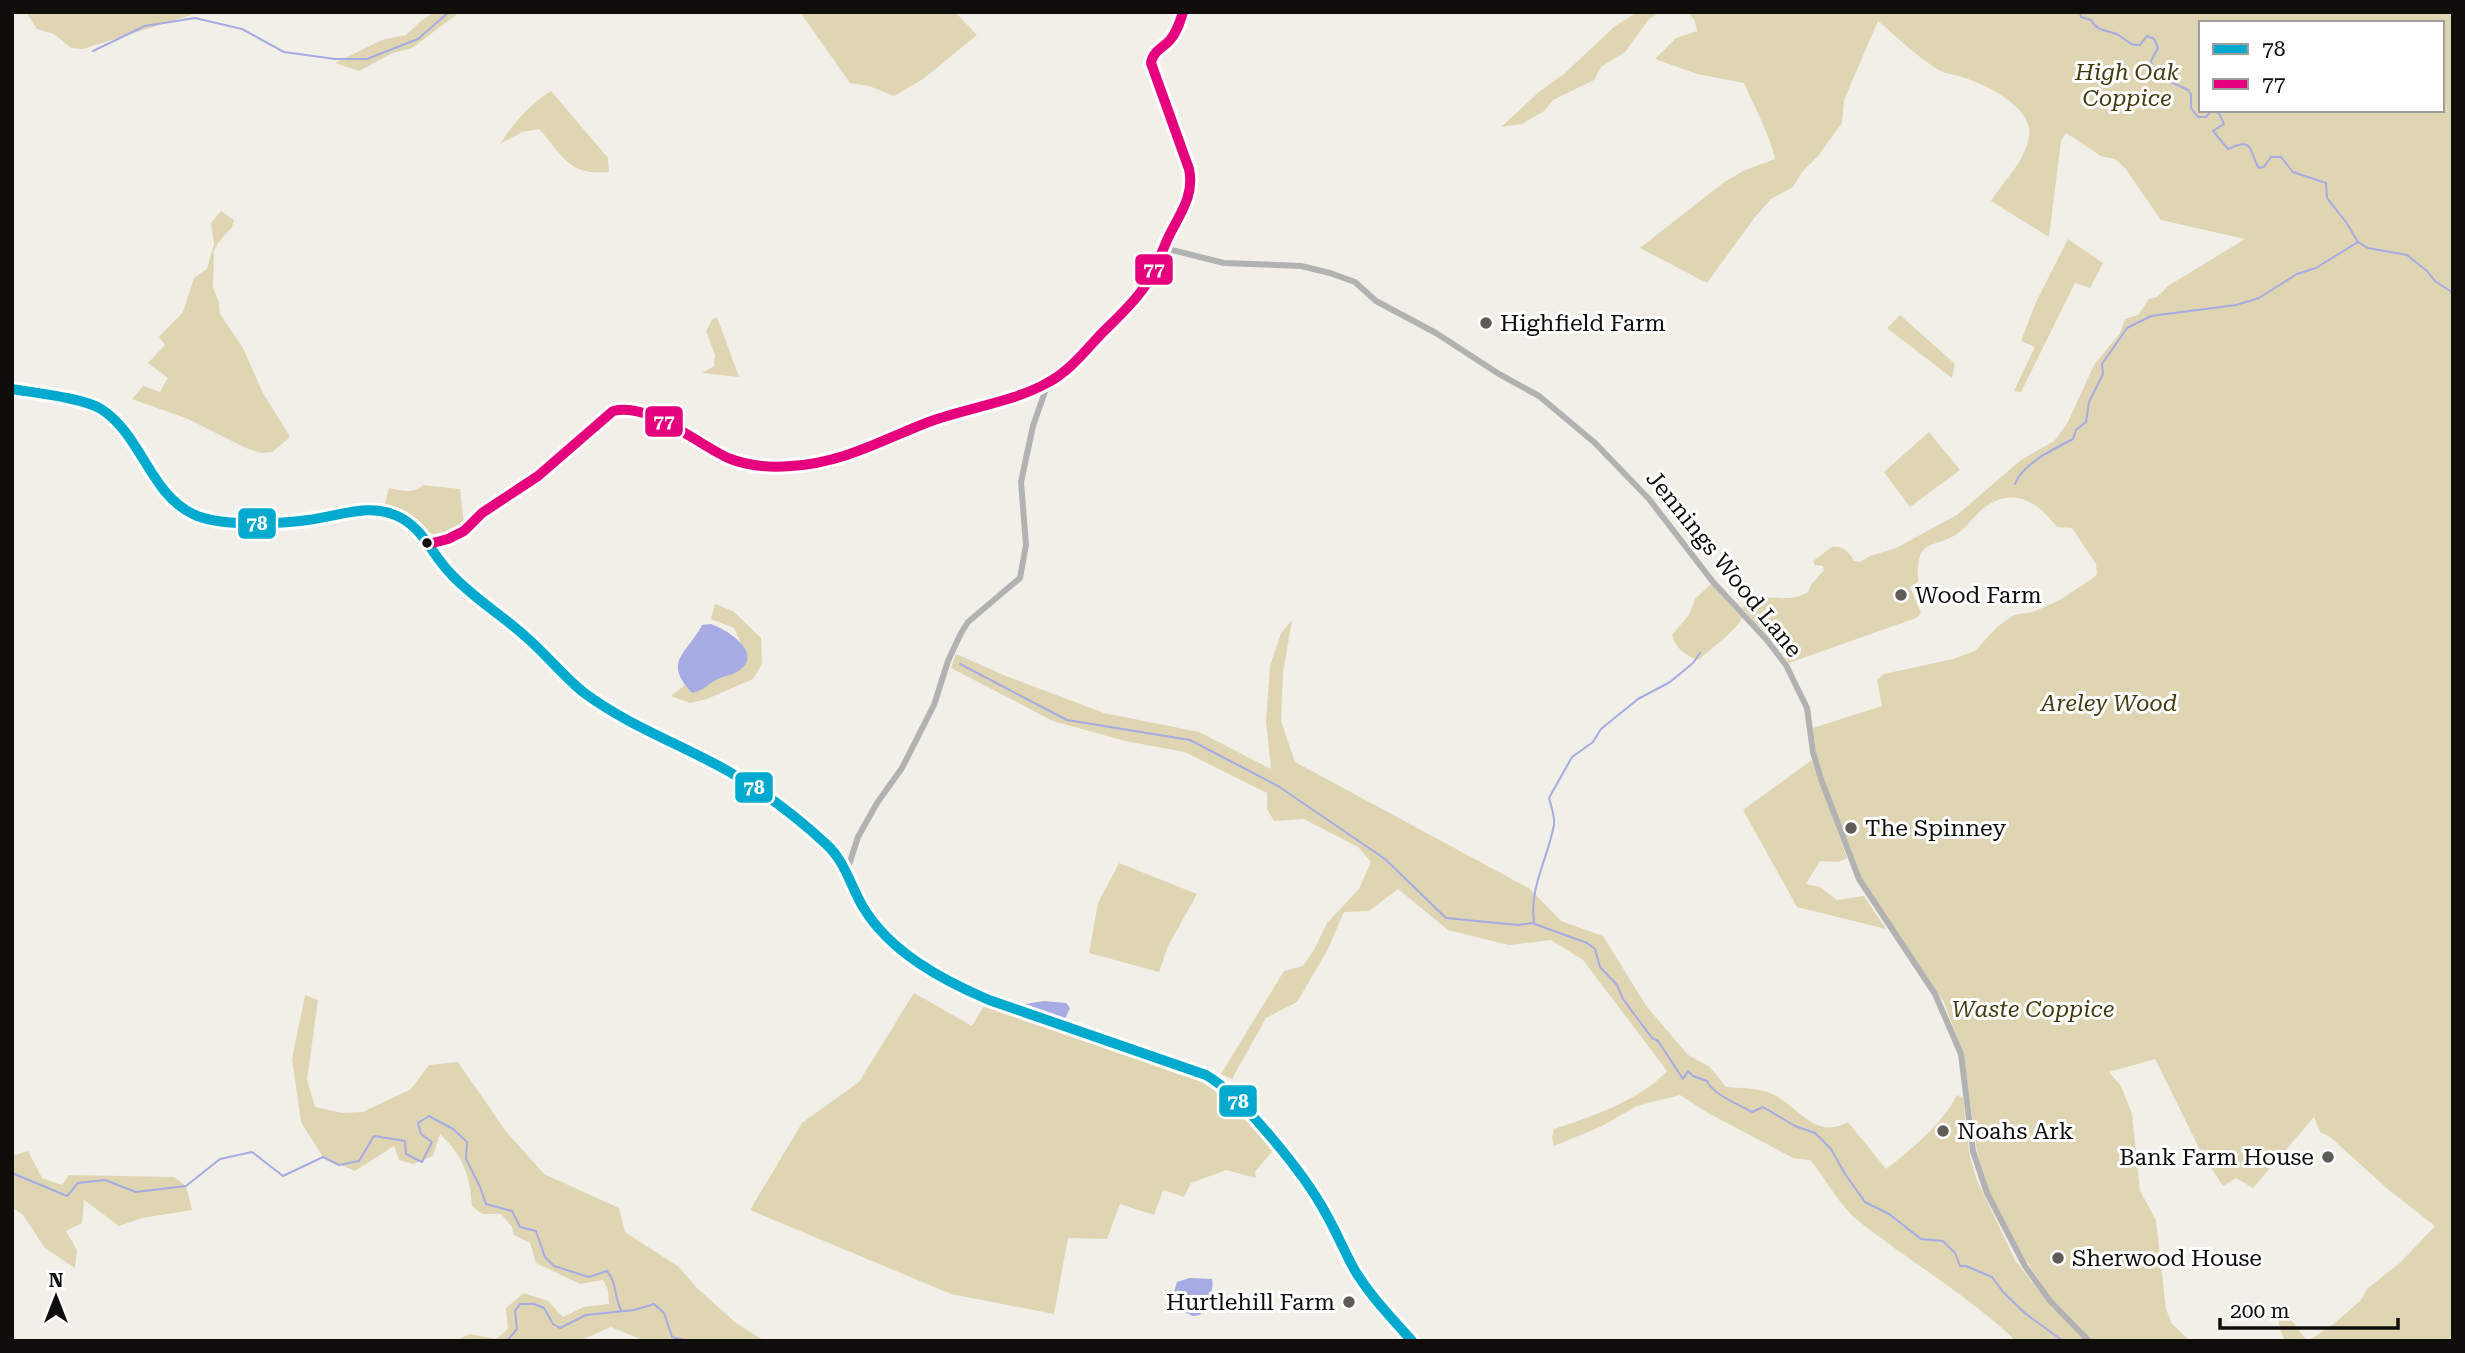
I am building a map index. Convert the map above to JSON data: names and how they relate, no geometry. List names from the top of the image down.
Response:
{
  "streets": {
    "street": ["Jennings Wood Lane"]
  },
  "parks": ["High Oak Coppice", "Areley Wood", "Waste Coppice"],
  "places": [
    "Highfield Farm",
    "Wood Farm",
    "The Spinney",
    "Noahs Ark",
    "Bank Farm House",
    "Sherwood House",
    "Hurtlehill Farm"
  ],
  "lines": ["transit line 77", "transit line 78"],
  "legend": ["78", "77"],
  "scale_bar": "200 m",
  "north": "top"
}
